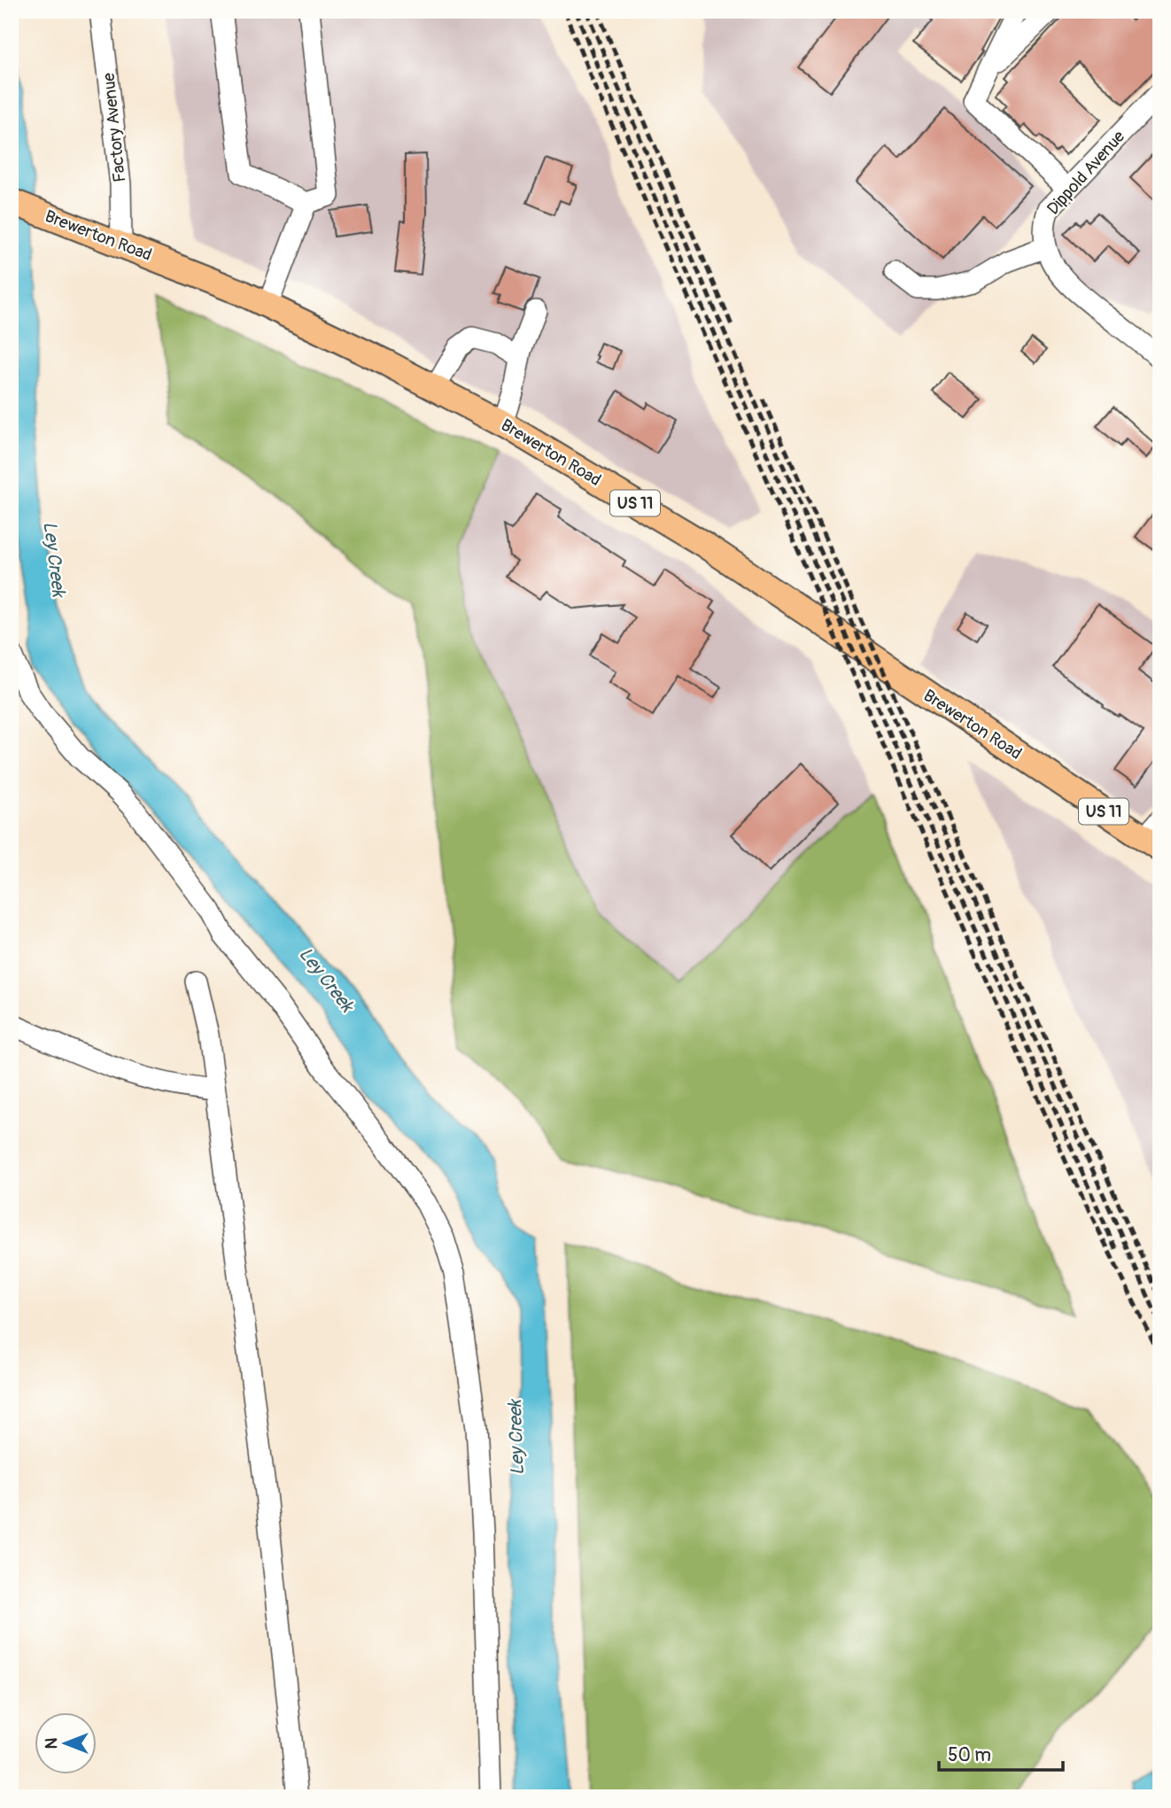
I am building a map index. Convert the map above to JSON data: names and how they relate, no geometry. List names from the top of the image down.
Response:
{
  "streets": {
    "main road": ["Brewerton Road", "US 11"],
    "street": ["Factory Avenue", "Dippold Avenue"]
  },
  "crossings": [
    ["Factory Avenue", "Brewerton Road"]
  ],
  "water": ["Ley Creek"],
  "scale_bar": "50 m",
  "north": "left"
}
